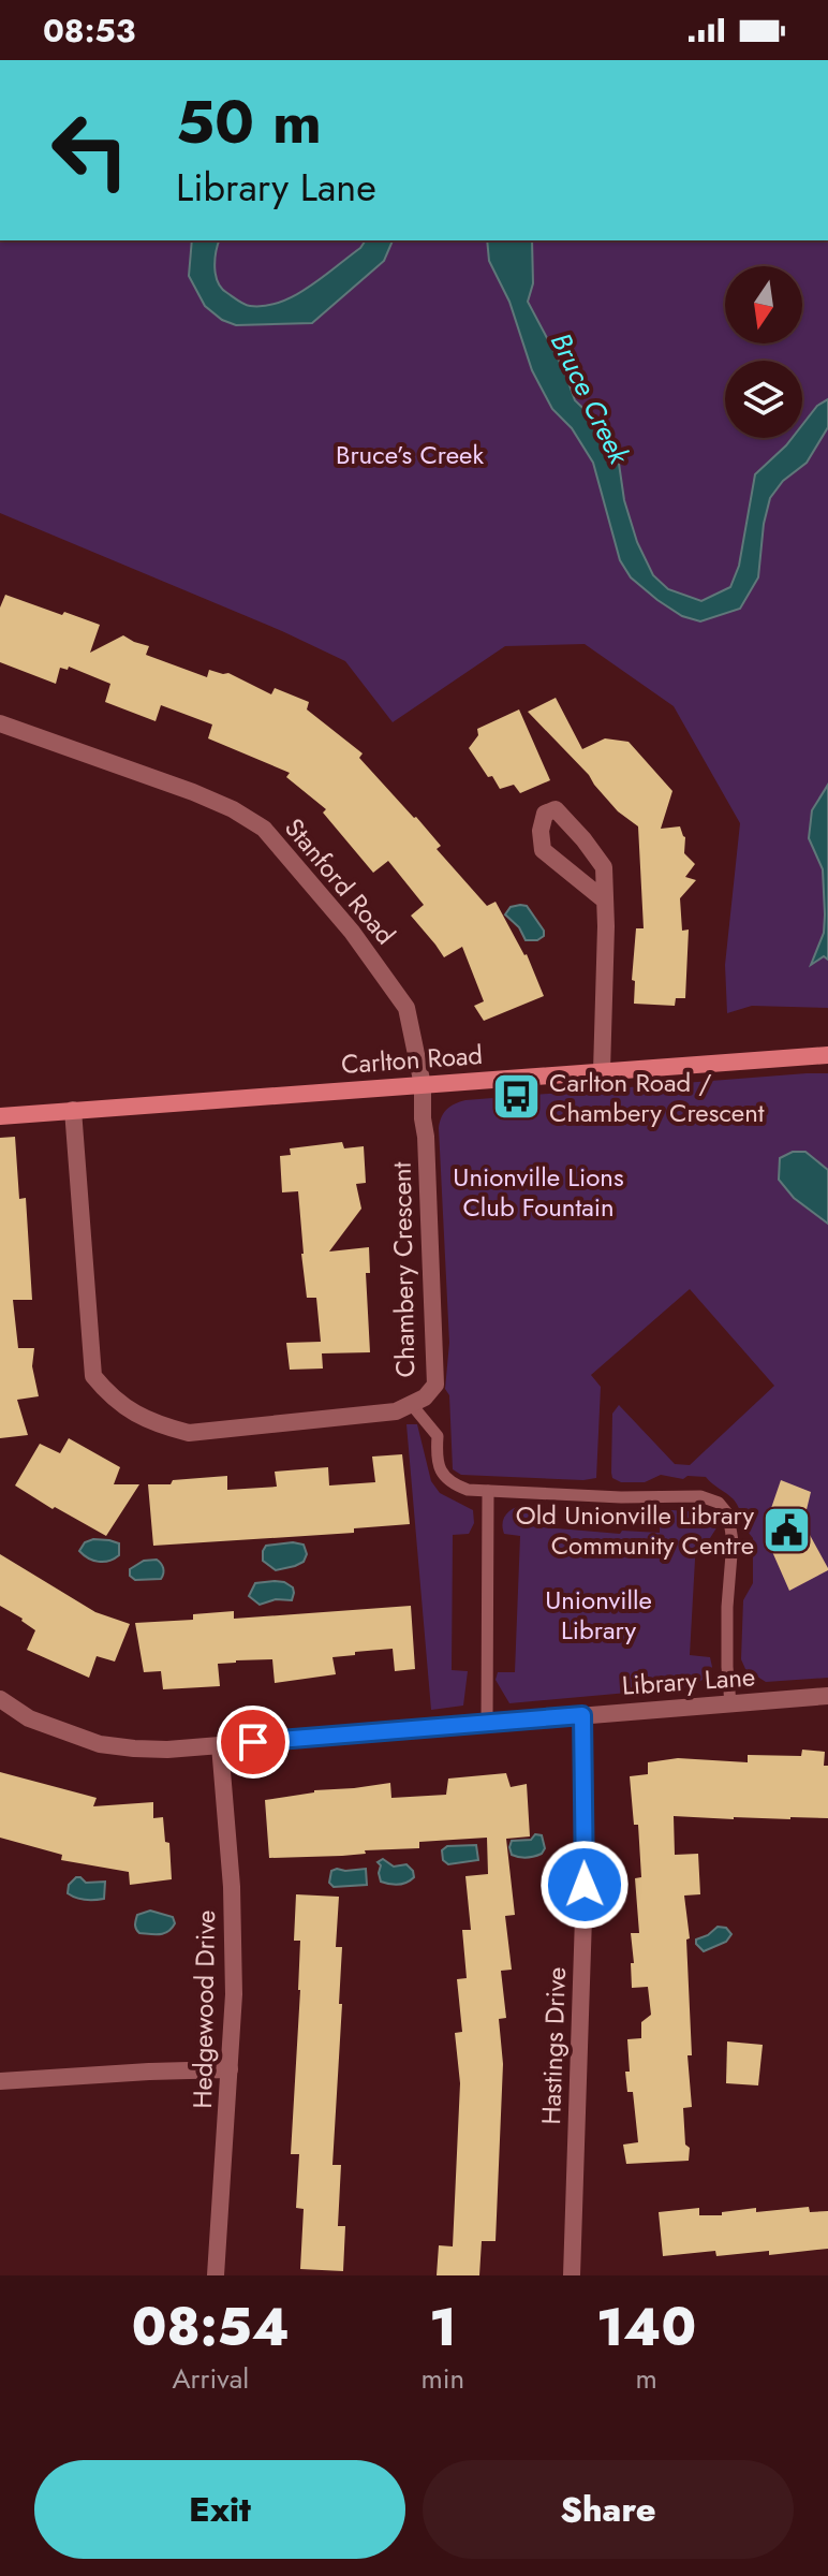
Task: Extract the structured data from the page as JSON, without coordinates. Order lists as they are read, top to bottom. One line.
{"streets":{"main road":["Carlton Road"],"street":["Stanford Road","Chambery Crescent","Library Lane","Hedgewood Drive","Hastings Drive"]},"crossings":[["Stanford Road","Carlton Road"],["Stanford Road","Chambery Crescent"],["Carlton Road","Chambery Crescent"],["Library Lane","Hedgewood Drive"],["Library Lane","Hastings Drive"]],"water":["Bruce Creek"],"parks":["Bruce’s Creek","Unionville Lions Club Fountain","Unionville Library"],"places":{"bus stop":["Carlton Road / Chambery Crescent"],"public building":["Old Unionville Library Community Centre"]},"north":"bottom","page":{"status":"08:53","turn":["50 m","Library Lane"],"eta":["08:54","Arrival","1","min","140","m"],"buttons":["Exit","Share"]}}
